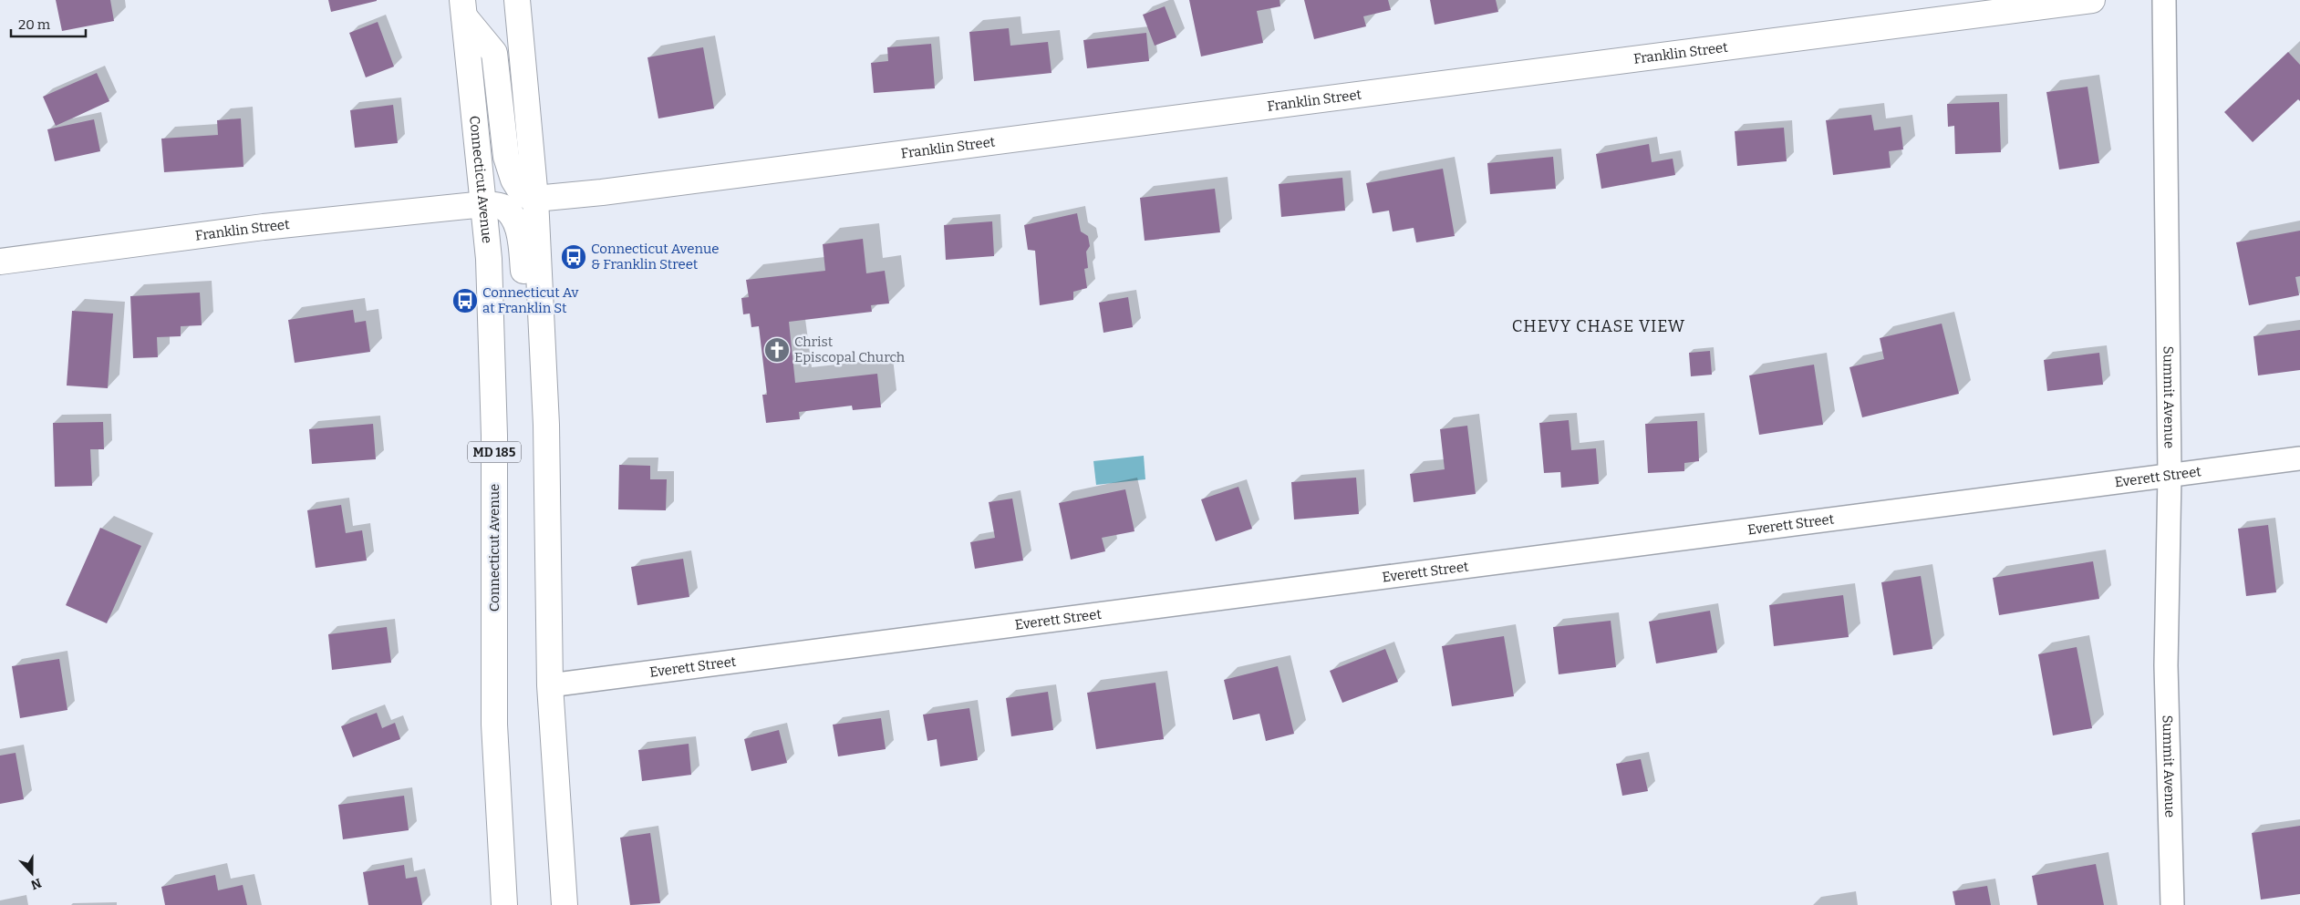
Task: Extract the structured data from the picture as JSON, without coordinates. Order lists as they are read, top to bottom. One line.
{"streets":{"main road":["Franklin Street","Connecticut Avenue","MD 185"],"street":["Summit Avenue","Everett Street"]},"crossings":[["Franklin Street","Connecticut Avenue"],["Summit Avenue","Everett Street"]],"districts":["CHEVY CHASE VIEW"],"places":{"bus stop":["Connecticut Avenue & Franklin Street","Connecticut Av at Franklin St"],"church":["Christ Episcopal Church"]},"scale_bar":"20 m","north":"bottom"}
